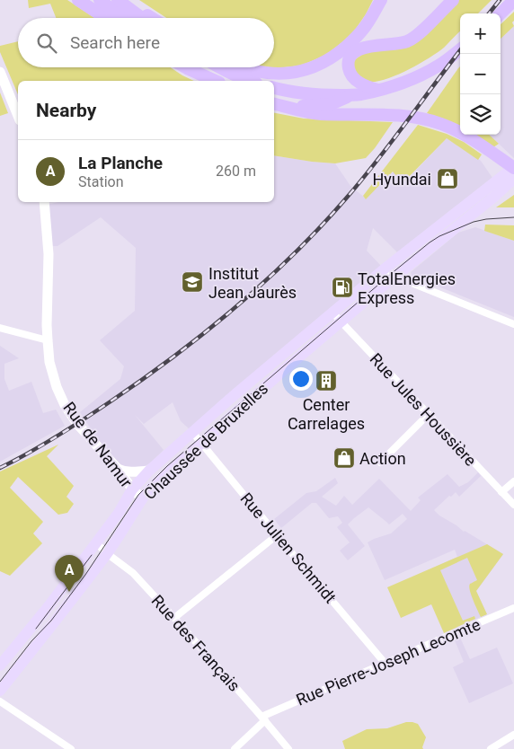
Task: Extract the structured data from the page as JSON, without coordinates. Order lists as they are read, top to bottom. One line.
{"streets":{"main road":["Chaussée de Bruxelles","Rue de Namur"],"street":["Rue Jules Houssière","Rue Julien Schmidt","Rue des Français","Rue Pierre-Joseph Lecomte"]},"crossings":[["Rue Jules Houssière","Chaussée de Bruxelles"],["Chaussée de Bruxelles","Rue de Namur"],["Chaussée de Bruxelles","Rue Julien Schmidt"],["Chaussée de Bruxelles","Rue des Français"],["Rue Julien Schmidt","Rue Pierre-Joseph Lecomte"],["Rue des Français","Rue Pierre-Joseph Lecomte"]],"places":{"shop":["Hyundai","Action"],"school or university":["Institut Jean Jaurès"],"fuel station":["TotalEnergies Express"],"building":["Center Carrelages"]},"page":{"map_buttons":["+","−"],"search":"Search here","heading":"Nearby","list":[{"mark":"A","name":"La Planche","note":"Station","value":"260 m"}],"pins":"A"}}
